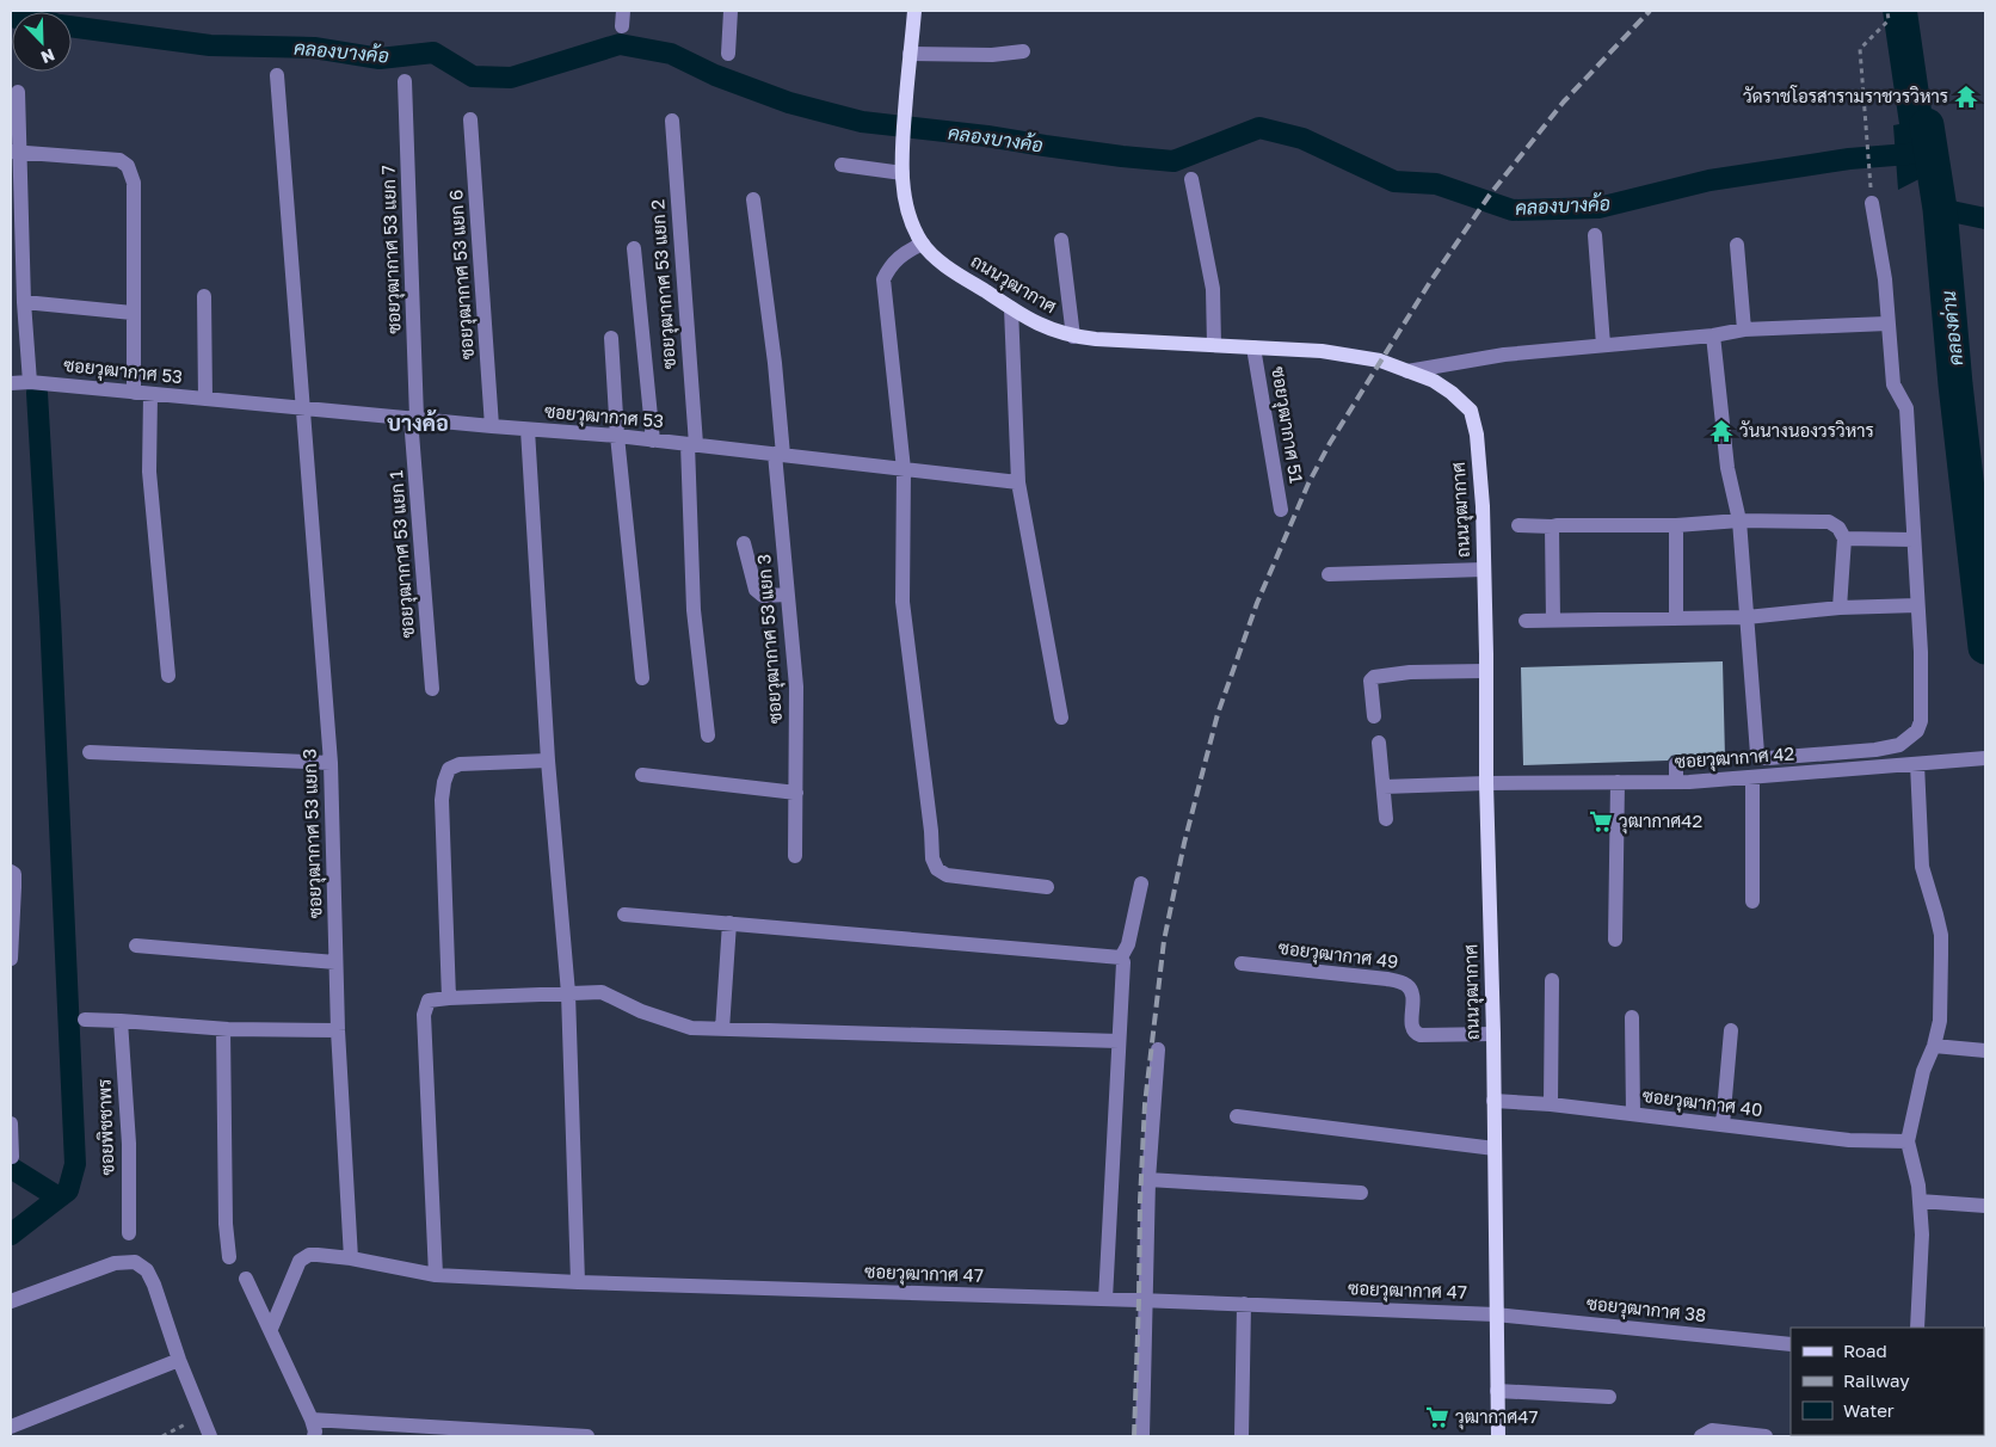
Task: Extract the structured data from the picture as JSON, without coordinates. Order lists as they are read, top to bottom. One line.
{"streets":{"main road":["ถนนวุฒากาศ"],"street":["ซอยวุฒากาศ 53 แยก 7","ซอยวุฒากาศ 53 แยก 6","ซอยวุฒากาศ 53 แยก 2","ซอยวุฒากาศ 53","ซอยวุฒากาศ 51","ซอยวุฒากาศ 53 แยก 1","ซอยวุฒากาศ 53 แยก 3","ซอยวุฒากาศ 42","ซอยวุฒากาศ 49","ซอยวุฒากาศ 40","ซอยพิชชาพร","ซอยวุฒากาศ 47","ซอยวุฒากาศ 38"]},"crossings":[["ซอยวุฒากาศ 53 แยก 7","ซอยวุฒากาศ 53"],["ซอยวุฒากาศ 53 แยก 7","ซอยวุฒากาศ 53 แยก 1"],["ซอยวุฒากาศ 53 แยก 6","ซอยวุฒากาศ 53"],["ซอยวุฒากาศ 53 แยก 2","ซอยวุฒากาศ 53"],["ถนนวุฒากาศ","ซอยวุฒากาศ 51"],["ถนนวุฒากาศ","ซอยวุฒากาศ 42"],["ถนนวุฒากาศ","ซอยวุฒากาศ 49"],["ถนนวุฒากาศ","ซอยวุฒากาศ 40"],["ถนนวุฒากาศ","ซอยวุฒากาศ 47"],["ถนนวุฒากาศ","ซอยวุฒากาศ 38"],["ซอยวุฒากาศ 53","ซอยวุฒากาศ 53 แยก 1"],["ซอยวุฒากาศ 53","ซอยวุฒากาศ 53 แยก 3"],["ซอยวุฒากาศ 53 แยก 3","ซอยวุฒากาศ 47"],["ซอยวุฒากาศ 47","ซอยวุฒากาศ 38"]],"districts":["บางค้อ"],"water":["คลองบางค้อ","คลองด่าน"],"places":{"temple":["วัดราชโอรสารามราชวรวิหาร","วันนางนองวรวิหาร"],"supermarket":["วุฒากาศ42","วุฒากาศ47"]},"legend":["Road","Railway","Water"],"north":"bottom right"}
